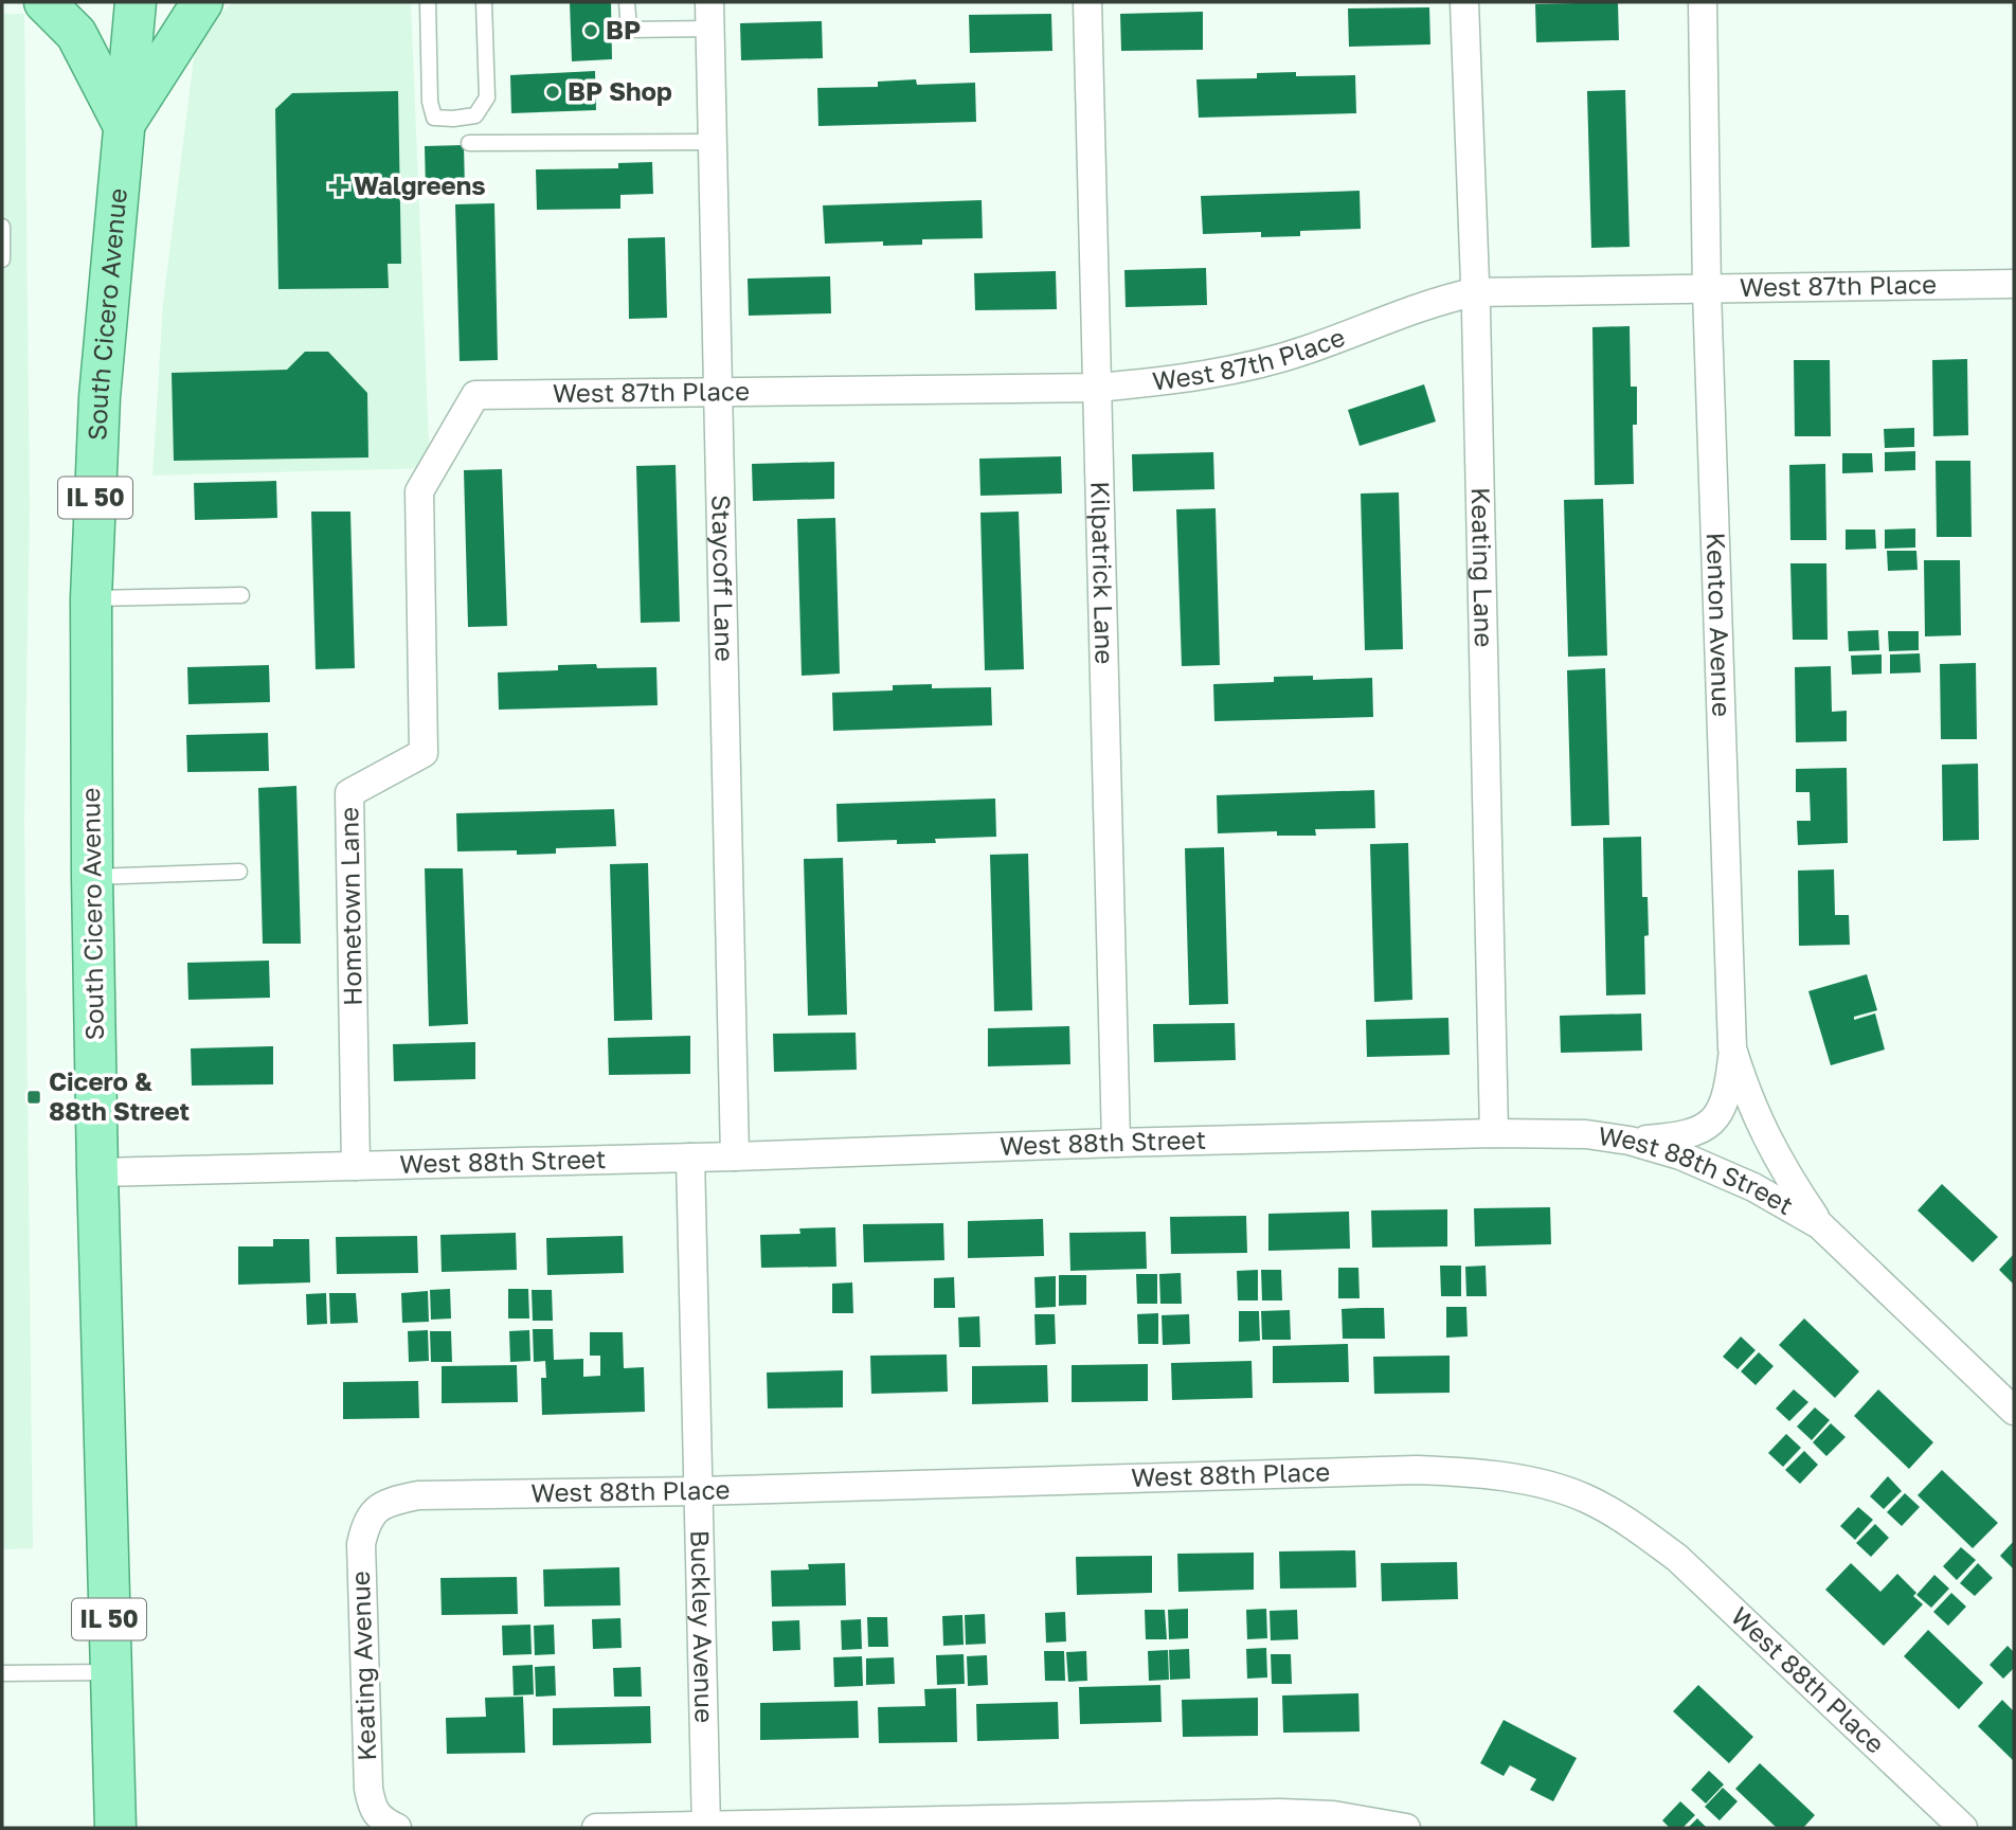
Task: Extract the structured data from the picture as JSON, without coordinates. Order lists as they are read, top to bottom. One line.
{"streets":{"main road":["South Cicero Avenue","IL 50"],"street":["West 87th Place","Keating Lane","Kilpatrick Lane","Staycoff Lane","Kenton Avenue","Hometown Lane","West 88th Street","West 88th Place","Buckley Avenue","Keating Avenue"]},"crossings":[["West 87th Place","Keating Lane"],["West 87th Place","Kilpatrick Lane"],["West 87th Place","Staycoff Lane"],["West 87th Place","Kenton Avenue"],["West 87th Place","Hometown Lane"],["South Cicero Avenue","West 88th Street"],["Keating Lane","West 88th Street"],["Kilpatrick Lane","West 88th Street"],["Staycoff Lane","West 88th Street"],["Kenton Avenue","West 88th Street"],["Hometown Lane","West 88th Street"],["West 88th Street","Buckley Avenue"],["West 88th Place","Buckley Avenue"],["West 88th Place","Keating Avenue"]],"places":{"other":["BP","BP Shop"],"health":["Walgreens"],"transit":["Cicero & 88th Street"]}}
